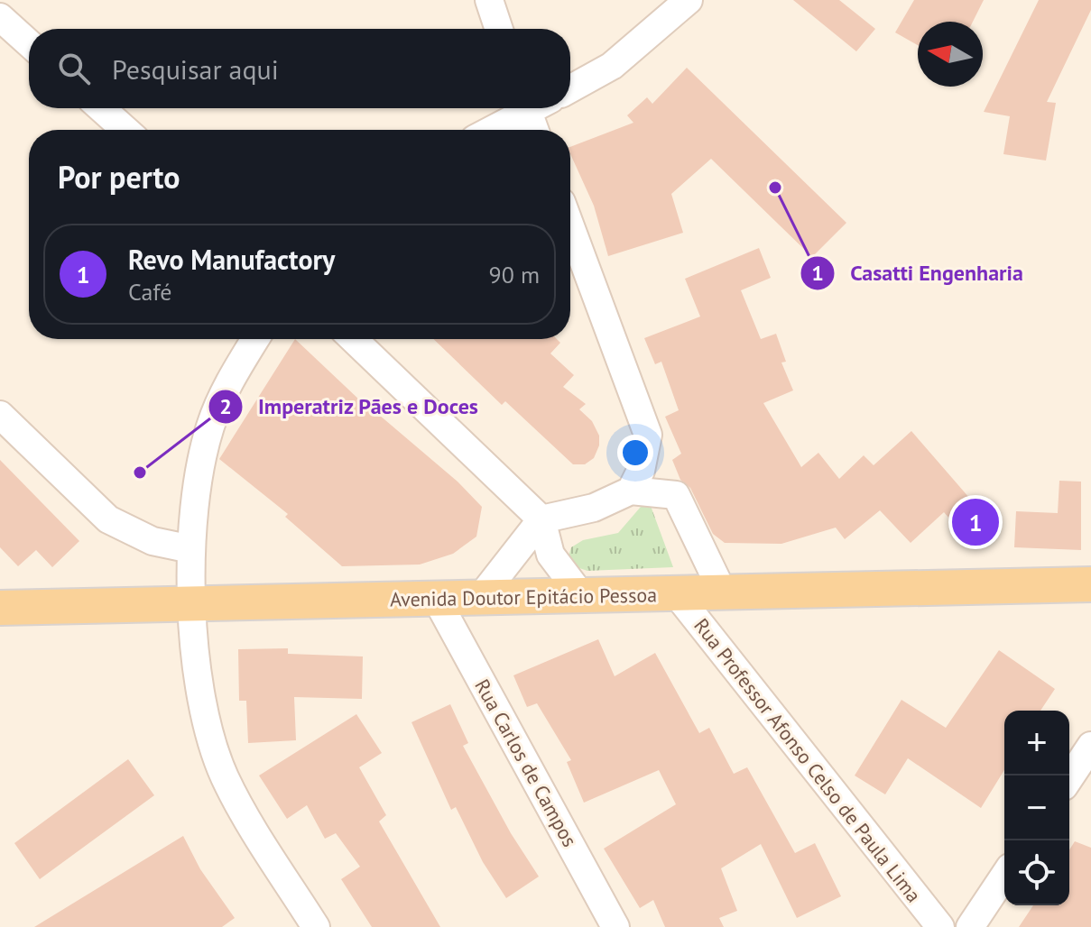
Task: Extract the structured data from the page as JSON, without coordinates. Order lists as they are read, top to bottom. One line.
{"streets":{"main road":["Avenida Doutor Epitácio Pessoa"],"street":["Rua Professor Afonso Celso de Paula Lima","Rua Carlos de Campos"]},"crossings":[["Avenida Doutor Epitácio Pessoa","Rua Professor Afonso Celso de Paula Lima"],["Avenida Doutor Epitácio Pessoa","Rua Carlos de Campos"]],"places":["Casatti Engenharia","Imperatriz Pães e Doces"],"north":"left","page":{"search":"Pesquisar aqui","heading":"Por perto","list":[{"mark":"1","name":"Revo Manufactory","note":"Café","value":"90 m"}],"pins":"1","map_buttons":["+","−"]}}
